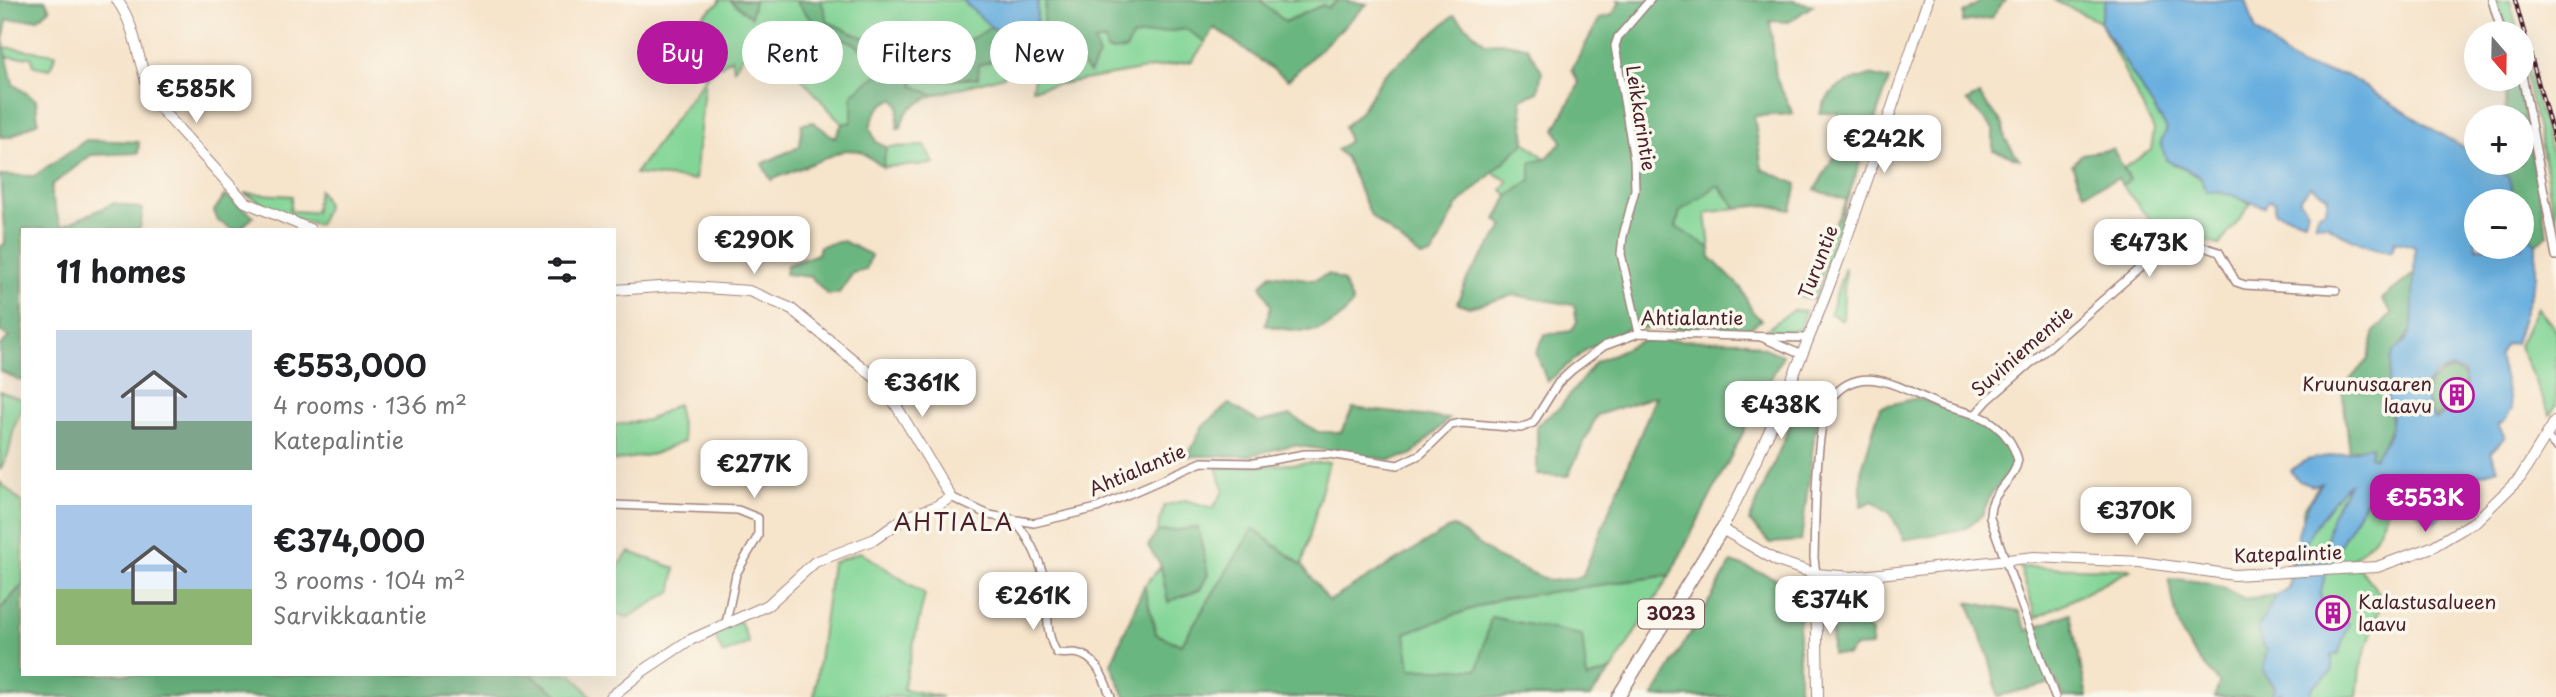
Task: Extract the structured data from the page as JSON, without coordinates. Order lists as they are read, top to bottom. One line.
{"streets":{"highway":["3023"],"street":["Leikkarintie","Turuntie","Ahtialantie","Suviniementie","Katepalintie"]},"crossings":[["Leikkarintie","Ahtialantie"],["Turuntie","Ahtialantie"],["Turuntie","Katepalintie"],["Turuntie","3023"],["Katepalintie","3023"]],"districts":["AHTIALA"],"places":{"building":["Kruunusaaren laavu","Kalastusalueen laavu"]},"north":"bottom","page":{"map_buttons":["+","−"],"chip":["Buy","Rent","Filters","New"],"price":["€585K","€242K","€290K","€473K","€361K","€438K","€277K","€553K","€370K","€261K","€374K"],"heading":"11 homes","list":[{"name":"€553,000","note":"4 rooms · 136 m² · Katepalintie"},{"name":"€374,000","note":"3 rooms · 104 m² · Sarvikkaantie"}]}}
